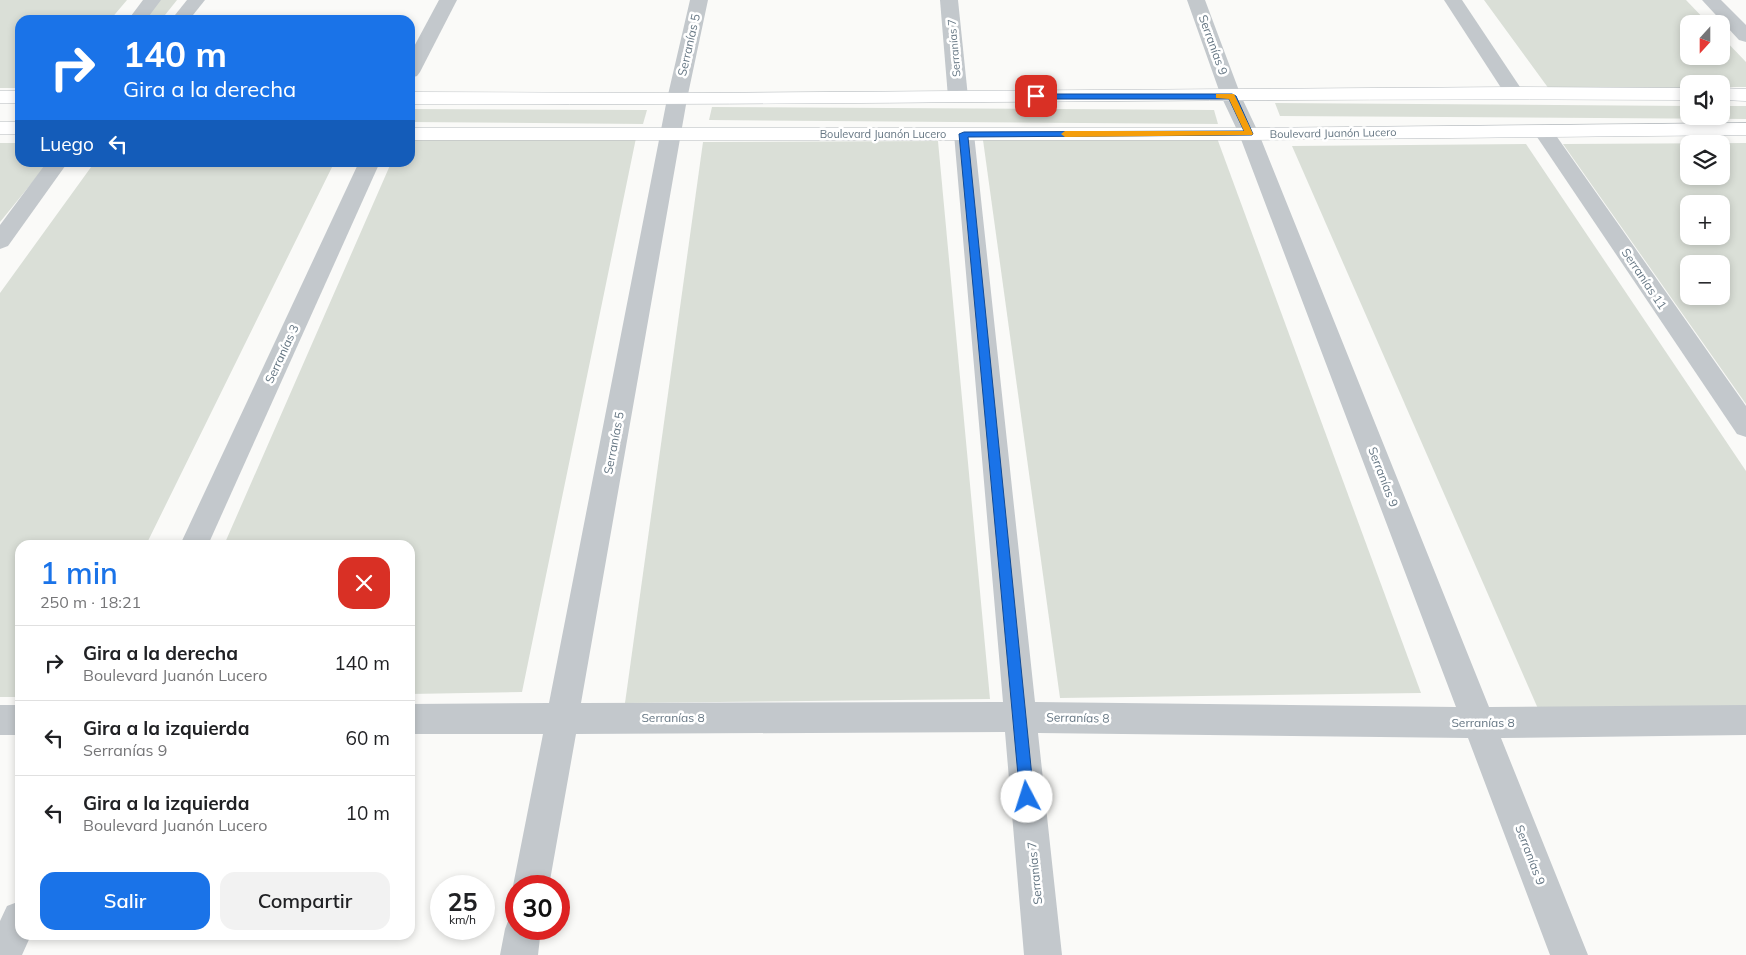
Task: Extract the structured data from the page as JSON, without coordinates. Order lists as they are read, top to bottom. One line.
{"streets":{"main road":["Boulevard Juanón Lucero"],"street":["Serranías 5","Serranías 9","Serranías 7","Serranías 11","Serranías 3","Serranías 8"]},"crossings":[["Serranías 5","Boulevard Juanón Lucero"],["Serranías 5","Serranías 8"],["Serranías 9","Boulevard Juanón Lucero"],["Serranías 9","Serranías 8"],["Serranías 7","Boulevard Juanón Lucero"],["Serranías 7","Serranías 8"],["Boulevard Juanón Lucero","Serranías 11"]],"north":"bottom","page":{"map_buttons":["+","−"],"turn":["140 m","Gira a la derecha"],"then":"Luego","heading":["1 min","250 m · 18:21"],"list":[{"name":"Gira a la derecha","note":"Boulevard Juanón Lucero","value":"140 m"},{"name":"Gira a la izquierda","note":"Serranías 9","value":"60 m"},{"name":"Gira a la izquierda","note":"Boulevard Juanón Lucero","value":"10 m"}],"buttons":["Salir","Compartir"],"speed":"25 km/h","limit":"30"}}
